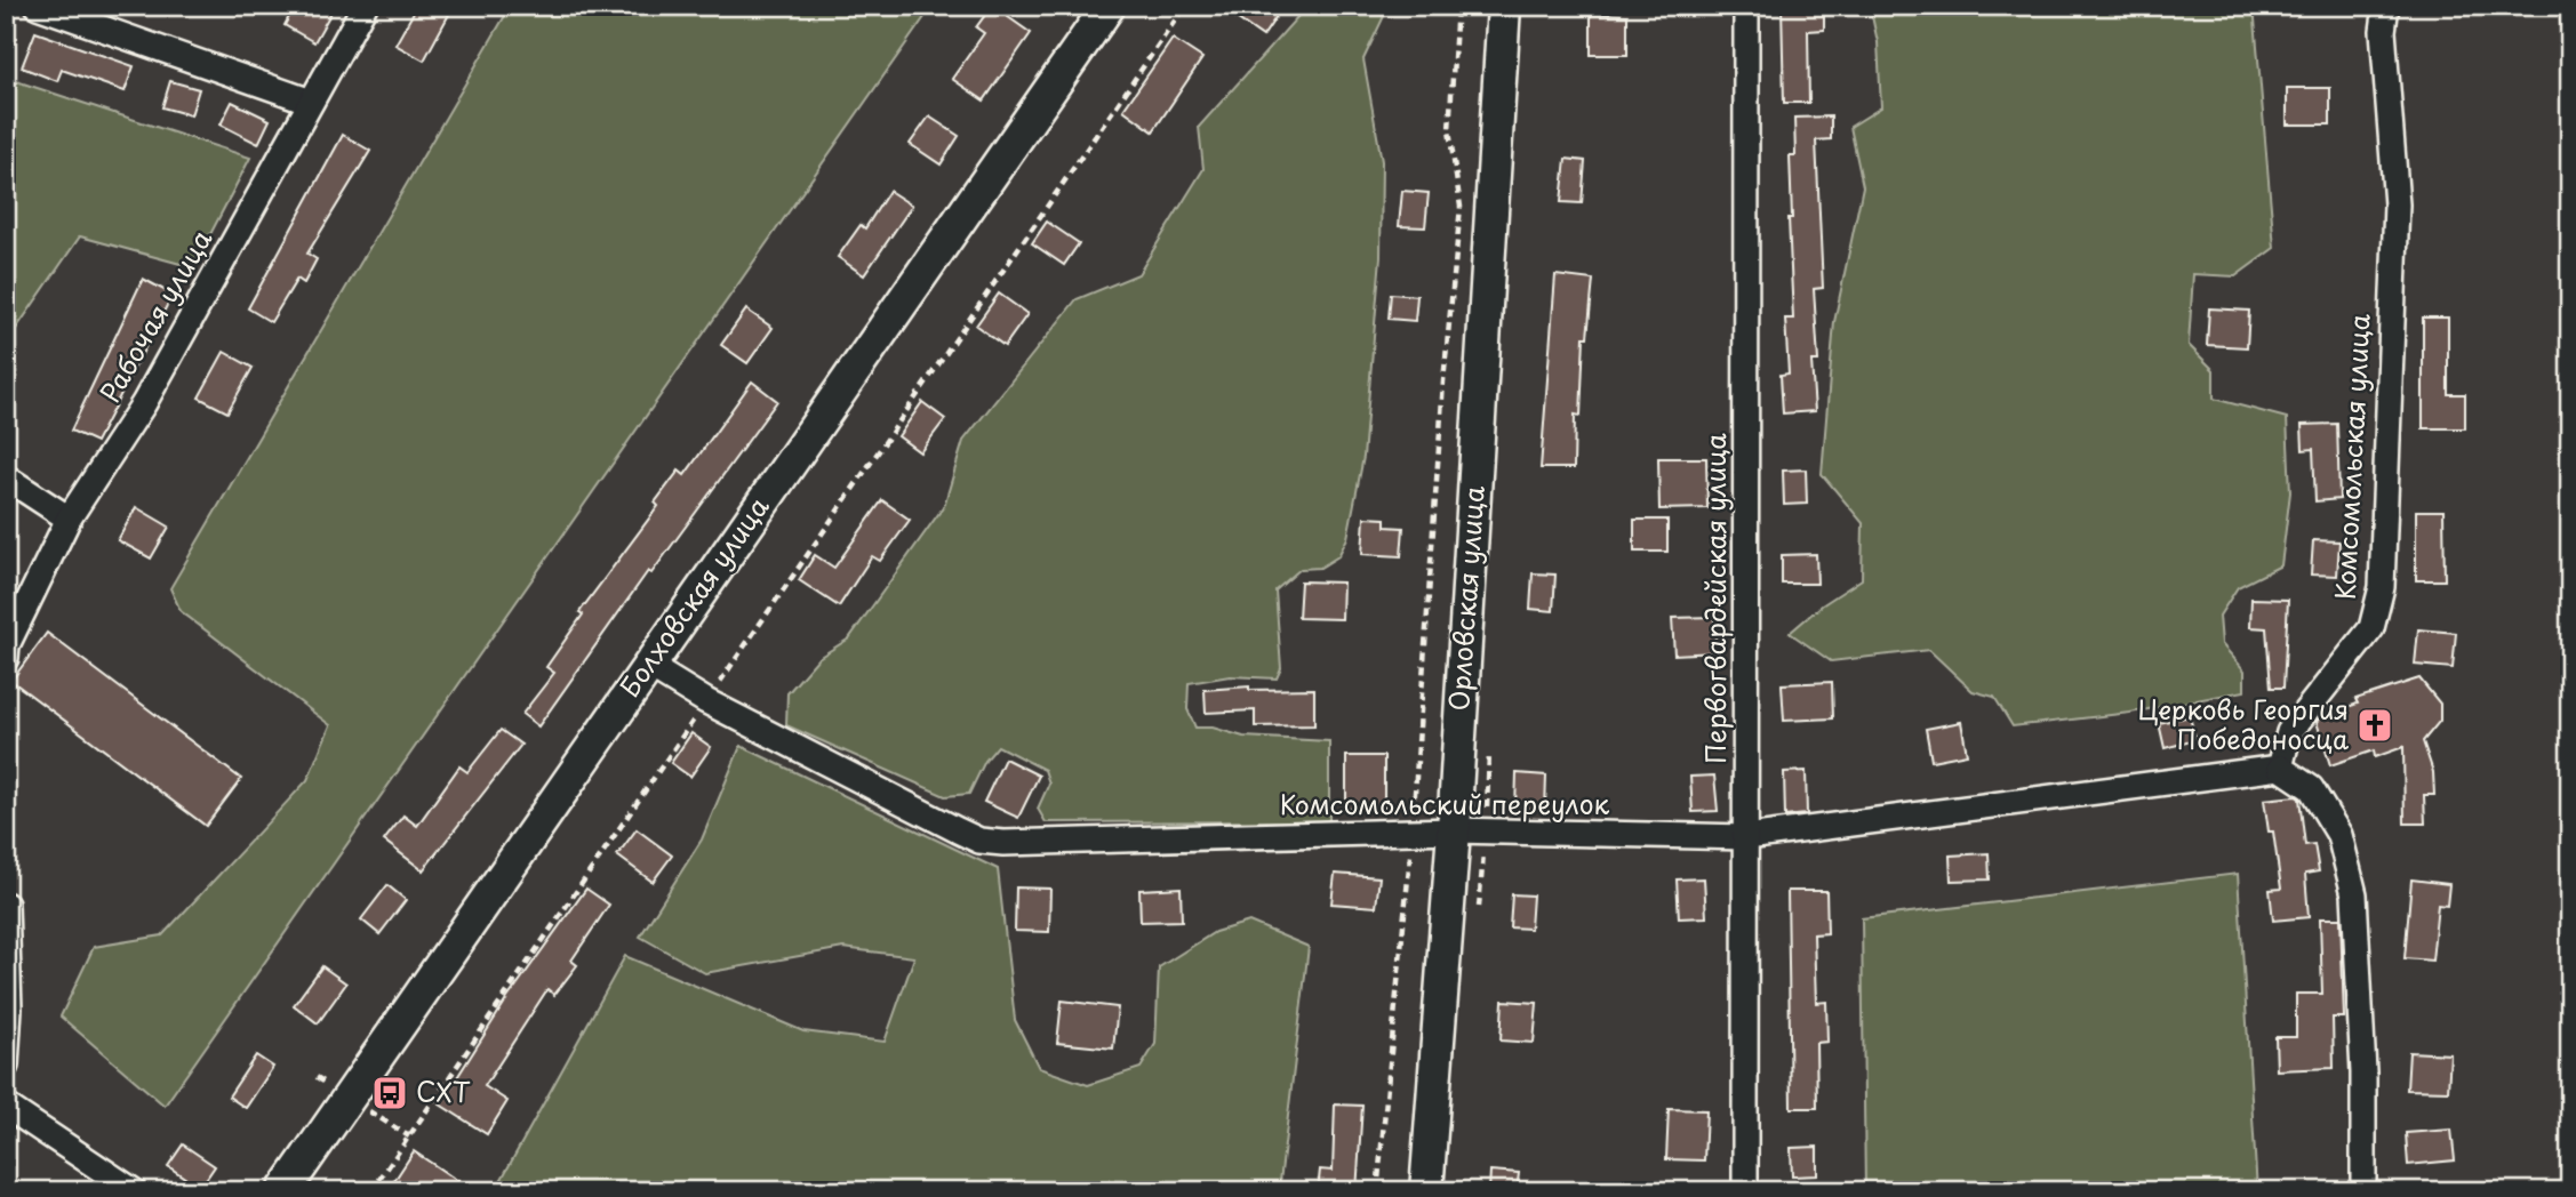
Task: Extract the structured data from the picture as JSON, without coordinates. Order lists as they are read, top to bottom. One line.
{"streets":{"main road":["Болховская улица","Орловская улица"],"street":["Рабочая улица","Комсомольская улица","Первогвардейская улица","Комсомольский переулок"]},"crossings":[["Комсомольская улица","Комсомольский переулок"],["Болховская улица","Комсомольский переулок"],["Орловская улица","Комсомольский переулок"],["Первогвардейская улица","Комсомольский переулок"]],"places":{"church":["Церковь Георгия Победоносца"],"bus stop":["СХТ"]}}
